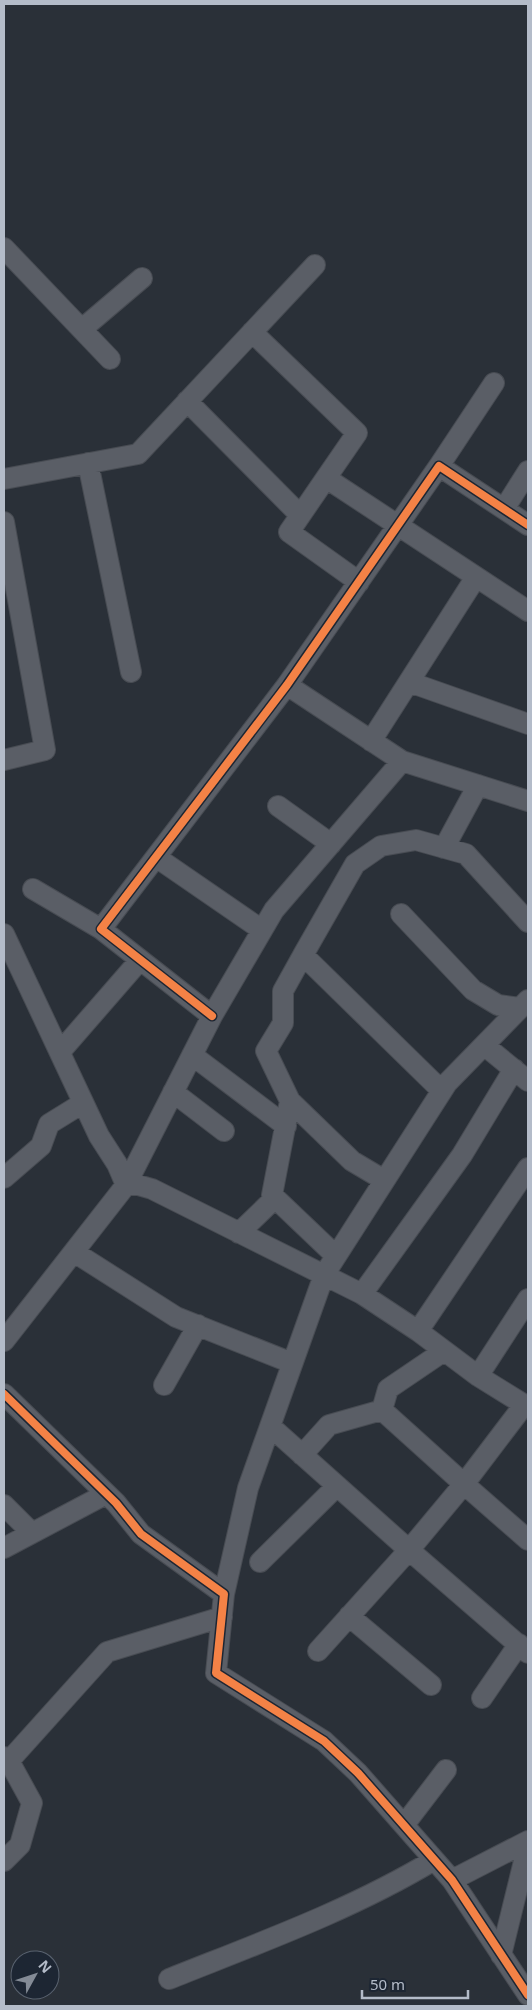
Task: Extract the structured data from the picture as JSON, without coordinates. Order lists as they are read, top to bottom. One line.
{"scale_bar":"50 m","north":"top right"}
